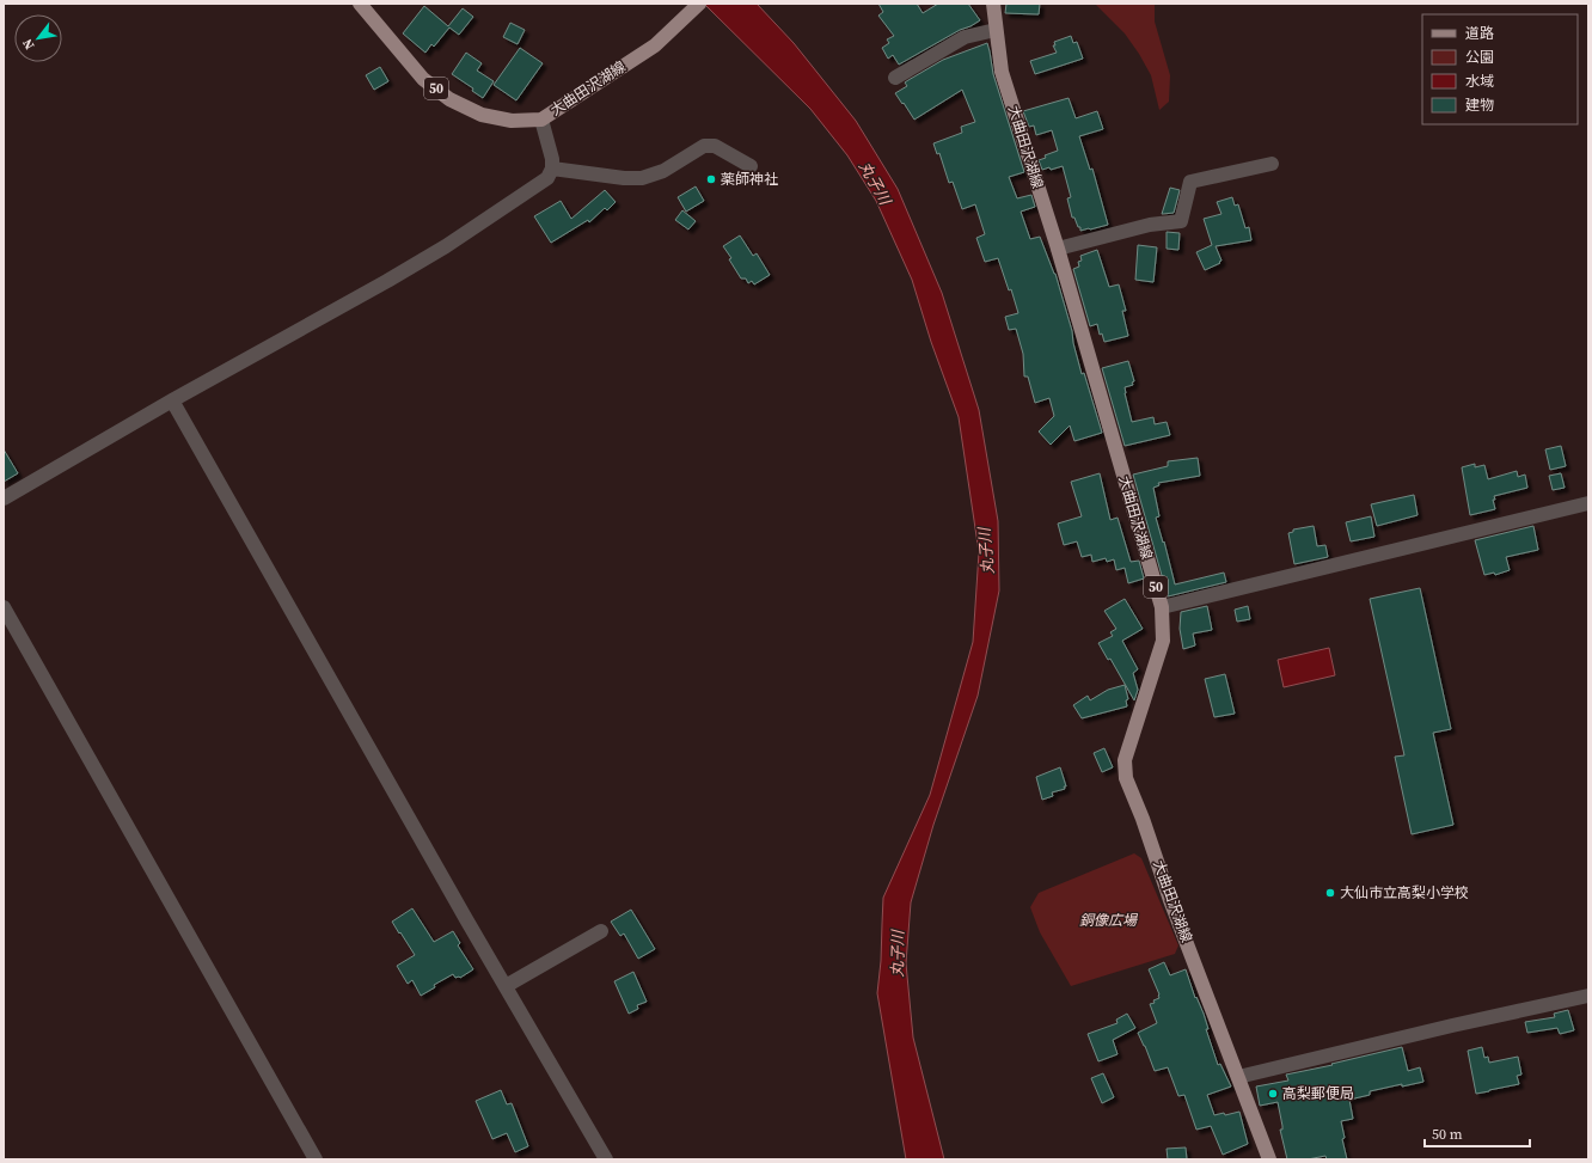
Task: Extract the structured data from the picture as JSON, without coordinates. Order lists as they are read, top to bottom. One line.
{"streets":{"main road":["50","大曲田沢湖線"]},"water":["丸子川"],"parks":["銅像広場"],"places":["薬師神社","大仙市立高梨小学校","高梨郵便局"],"legend":["道路","公園","水域","建物"],"scale_bar":"50 m","north":"bottom left"}
